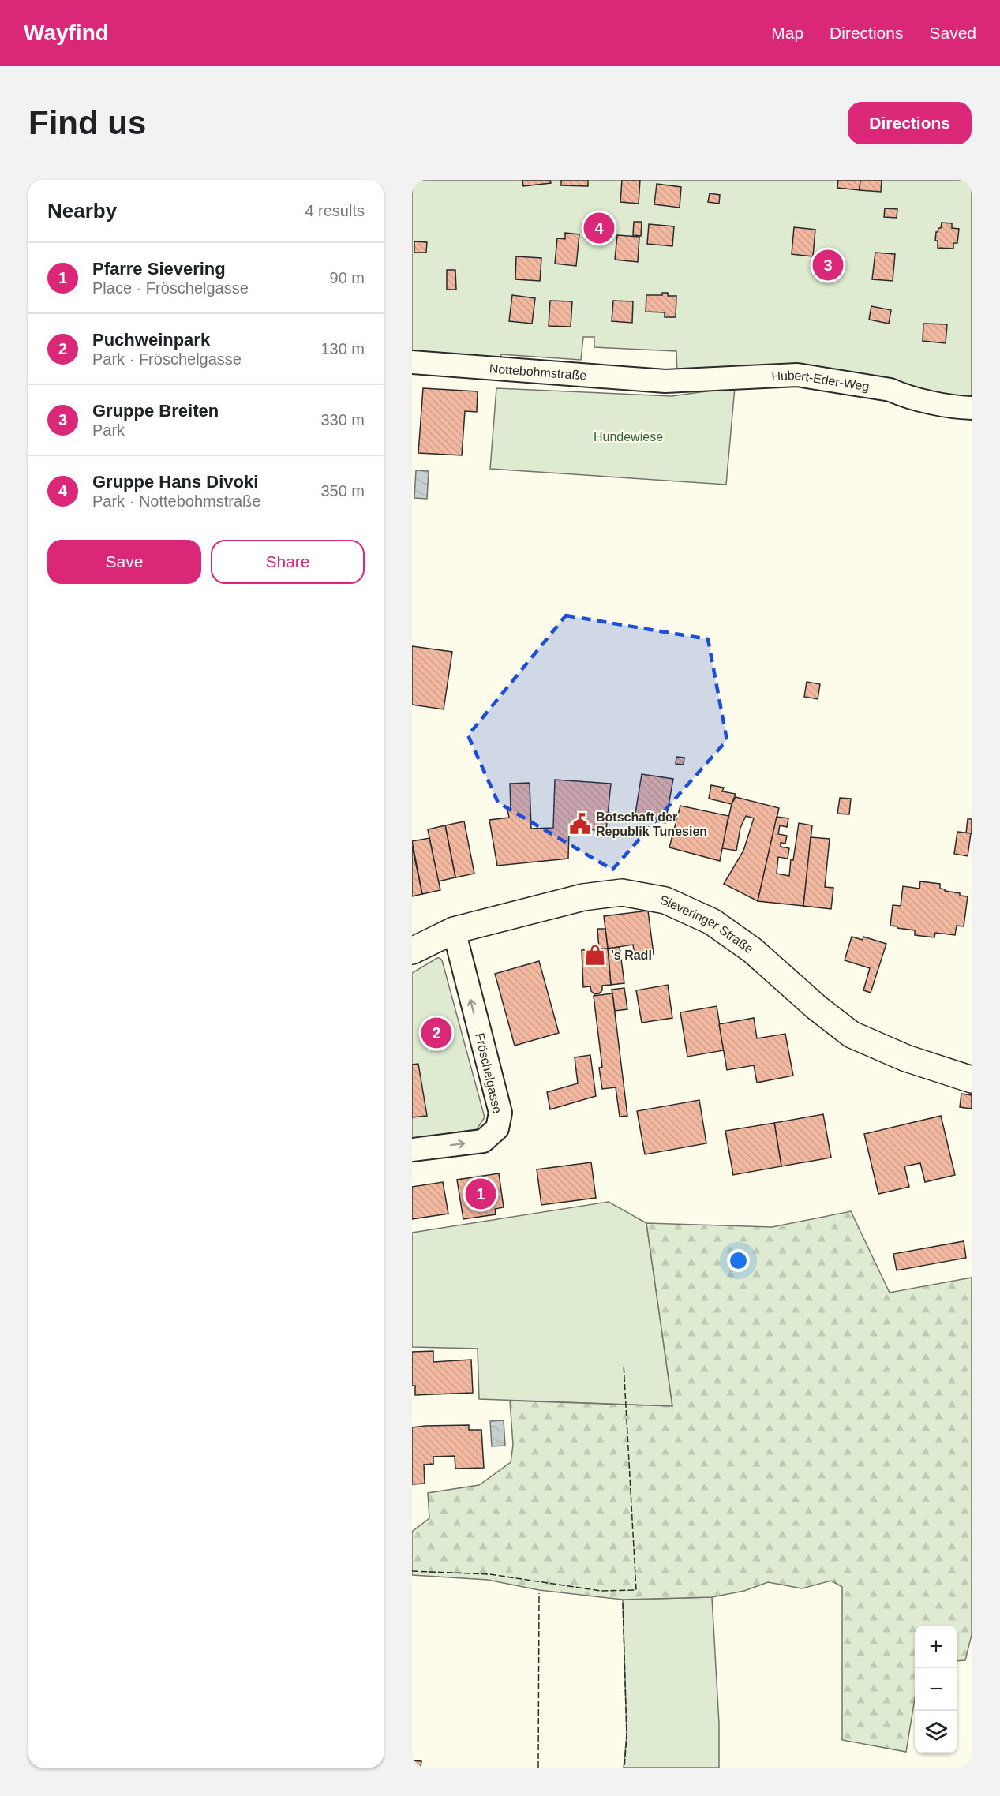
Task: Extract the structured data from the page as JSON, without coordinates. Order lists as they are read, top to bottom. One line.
{"streets":{"main road":["Sieveringer Straße"],"street":["Nottebohmstraße","Hubert-Eder-Weg","Fröschelgasse"]},"crossings":[["Nottebohmstraße","Hubert-Eder-Weg"],["Sieveringer Straße","Fröschelgasse"]],"parks":["Hundewiese"],"places":{"public building":["Botschaft der Republik Tunesien"],"shop":["'s Radl"]},"page":{"header":"Wayfind","nav":["Map","Directions","Saved"],"buttons":["Directions",["Save","Share"]],"title":"Find us","heading":["Nearby","4 results"],"pins":["4","3","2","1"],"list":[{"mark":"1","name":"Pfarre Sievering","note":"Place · Fröschelgasse","value":"90 m"},{"mark":"2","name":"Puchweinpark","note":"Park · Fröschelgasse","value":"130 m"},{"mark":"3","name":"Gruppe Breiten","note":"Park","value":"330 m"},{"mark":"4","name":"Gruppe Hans Divoki","note":"Park · Nottebohmstraße","value":"350 m"}],"map_buttons":["+","−"]}}
